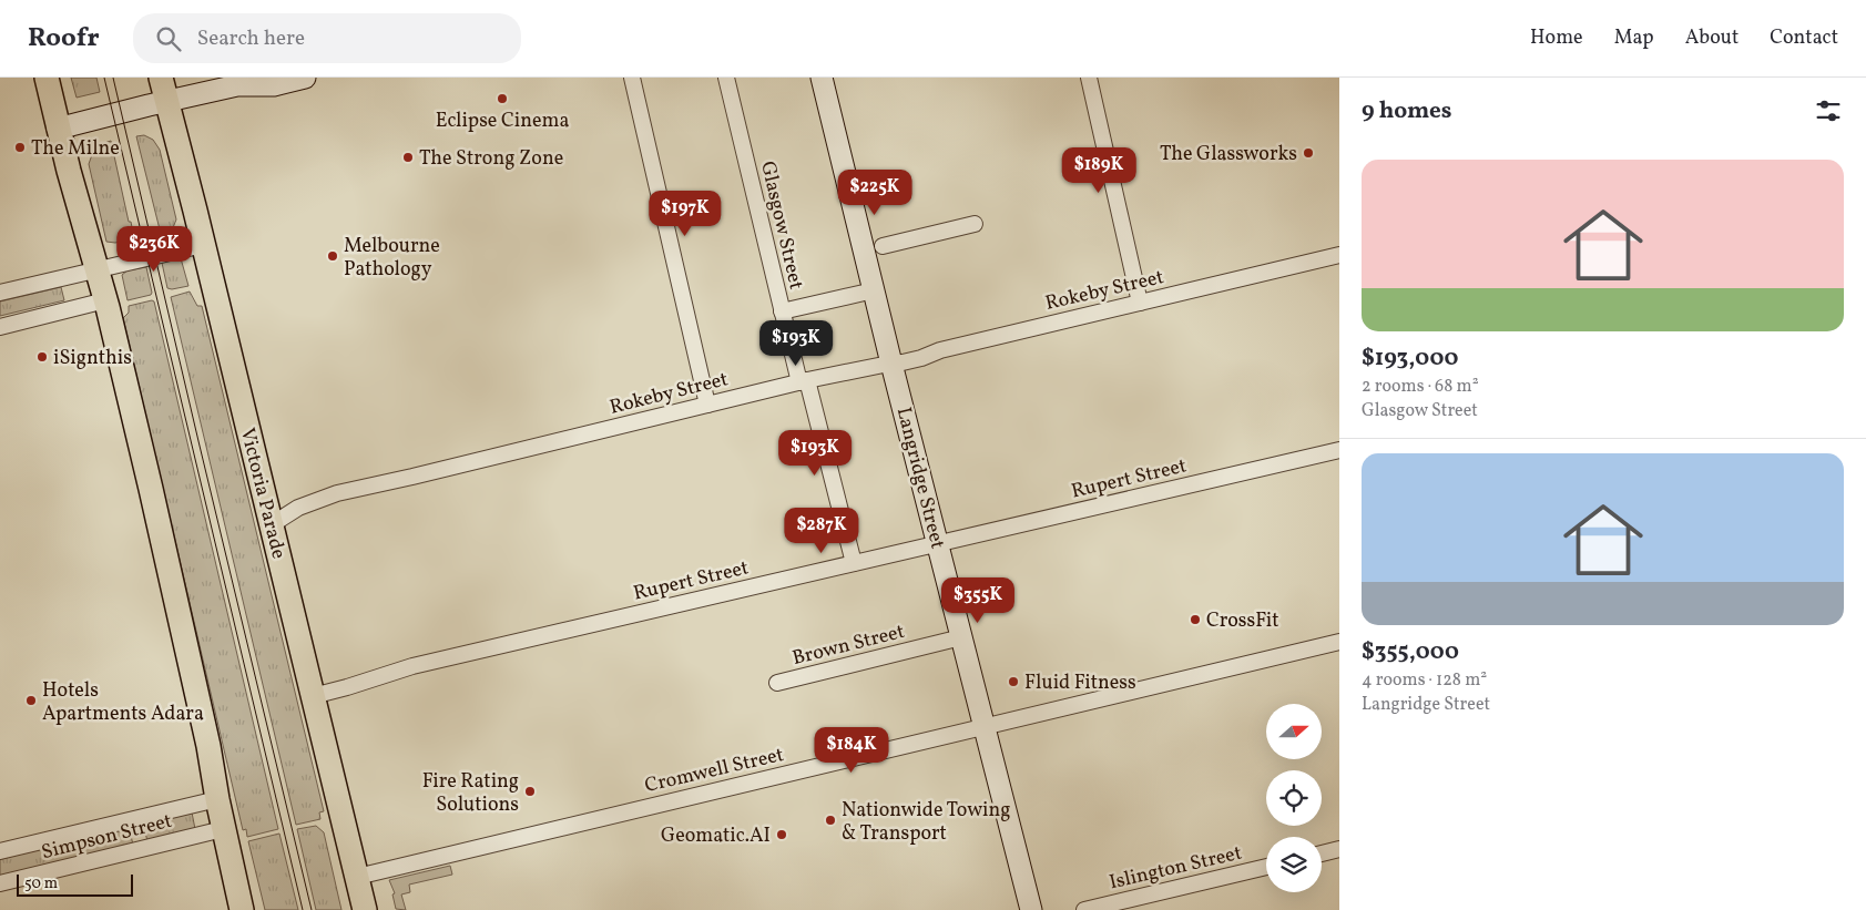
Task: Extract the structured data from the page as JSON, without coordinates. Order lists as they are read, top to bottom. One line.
{"streets":{"main road":["Victoria Parade"],"street":["Glasgow Street","Rokeby Street","Langridge Street","Rupert Street","Brown Street","Cromwell Street","Simpson Street","Islington Street"]},"crossings":[["Glasgow Street","Rokeby Street"],["Glasgow Street","Rupert Street"],["Rokeby Street","Langridge Street"],["Rokeby Street","Victoria Parade"],["Langridge Street","Rupert Street"],["Langridge Street","Brown Street"],["Langridge Street","Cromwell Street"],["Rupert Street","Victoria Parade"],["Victoria Parade","Cromwell Street"]],"places":["Eclipse Cinema","The Milne","The Glassworks","The Strong Zone","Melbourne Pathology","iSignthis","CrossFit","Fluid Fitness","Hotels Apartments Adara","Fire Rating Solutions","Nationwide Towing & Transport","Geomatic.AI"],"scale_bar":"50 m","north":"right","page":{"header":"Roofr","search":"Search here","nav":["Home","Map","About","Contact"],"heading":"9 homes","list":[{"name":"$193,000","note":"2 rooms · 68 m² · Glasgow Street"},{"name":"$355,000","note":"4 rooms · 128 m² · Langridge Street"}],"price":["$189K","$225K","$197K","$236K","$193K","$193K","$287K","$355K","$184K"],"scale":"50 m"}}
